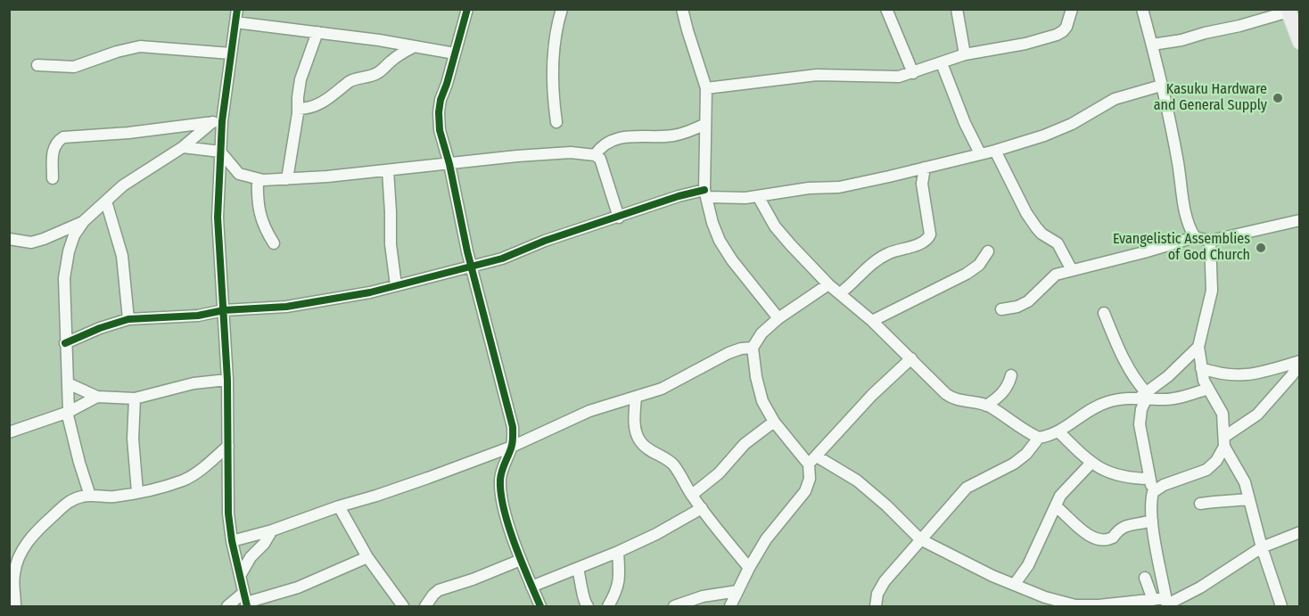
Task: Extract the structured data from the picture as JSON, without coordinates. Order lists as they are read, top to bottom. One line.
{"places":["Kasuku Hardware and General Supply","Evangelistic Assemblies of God Church"]}
